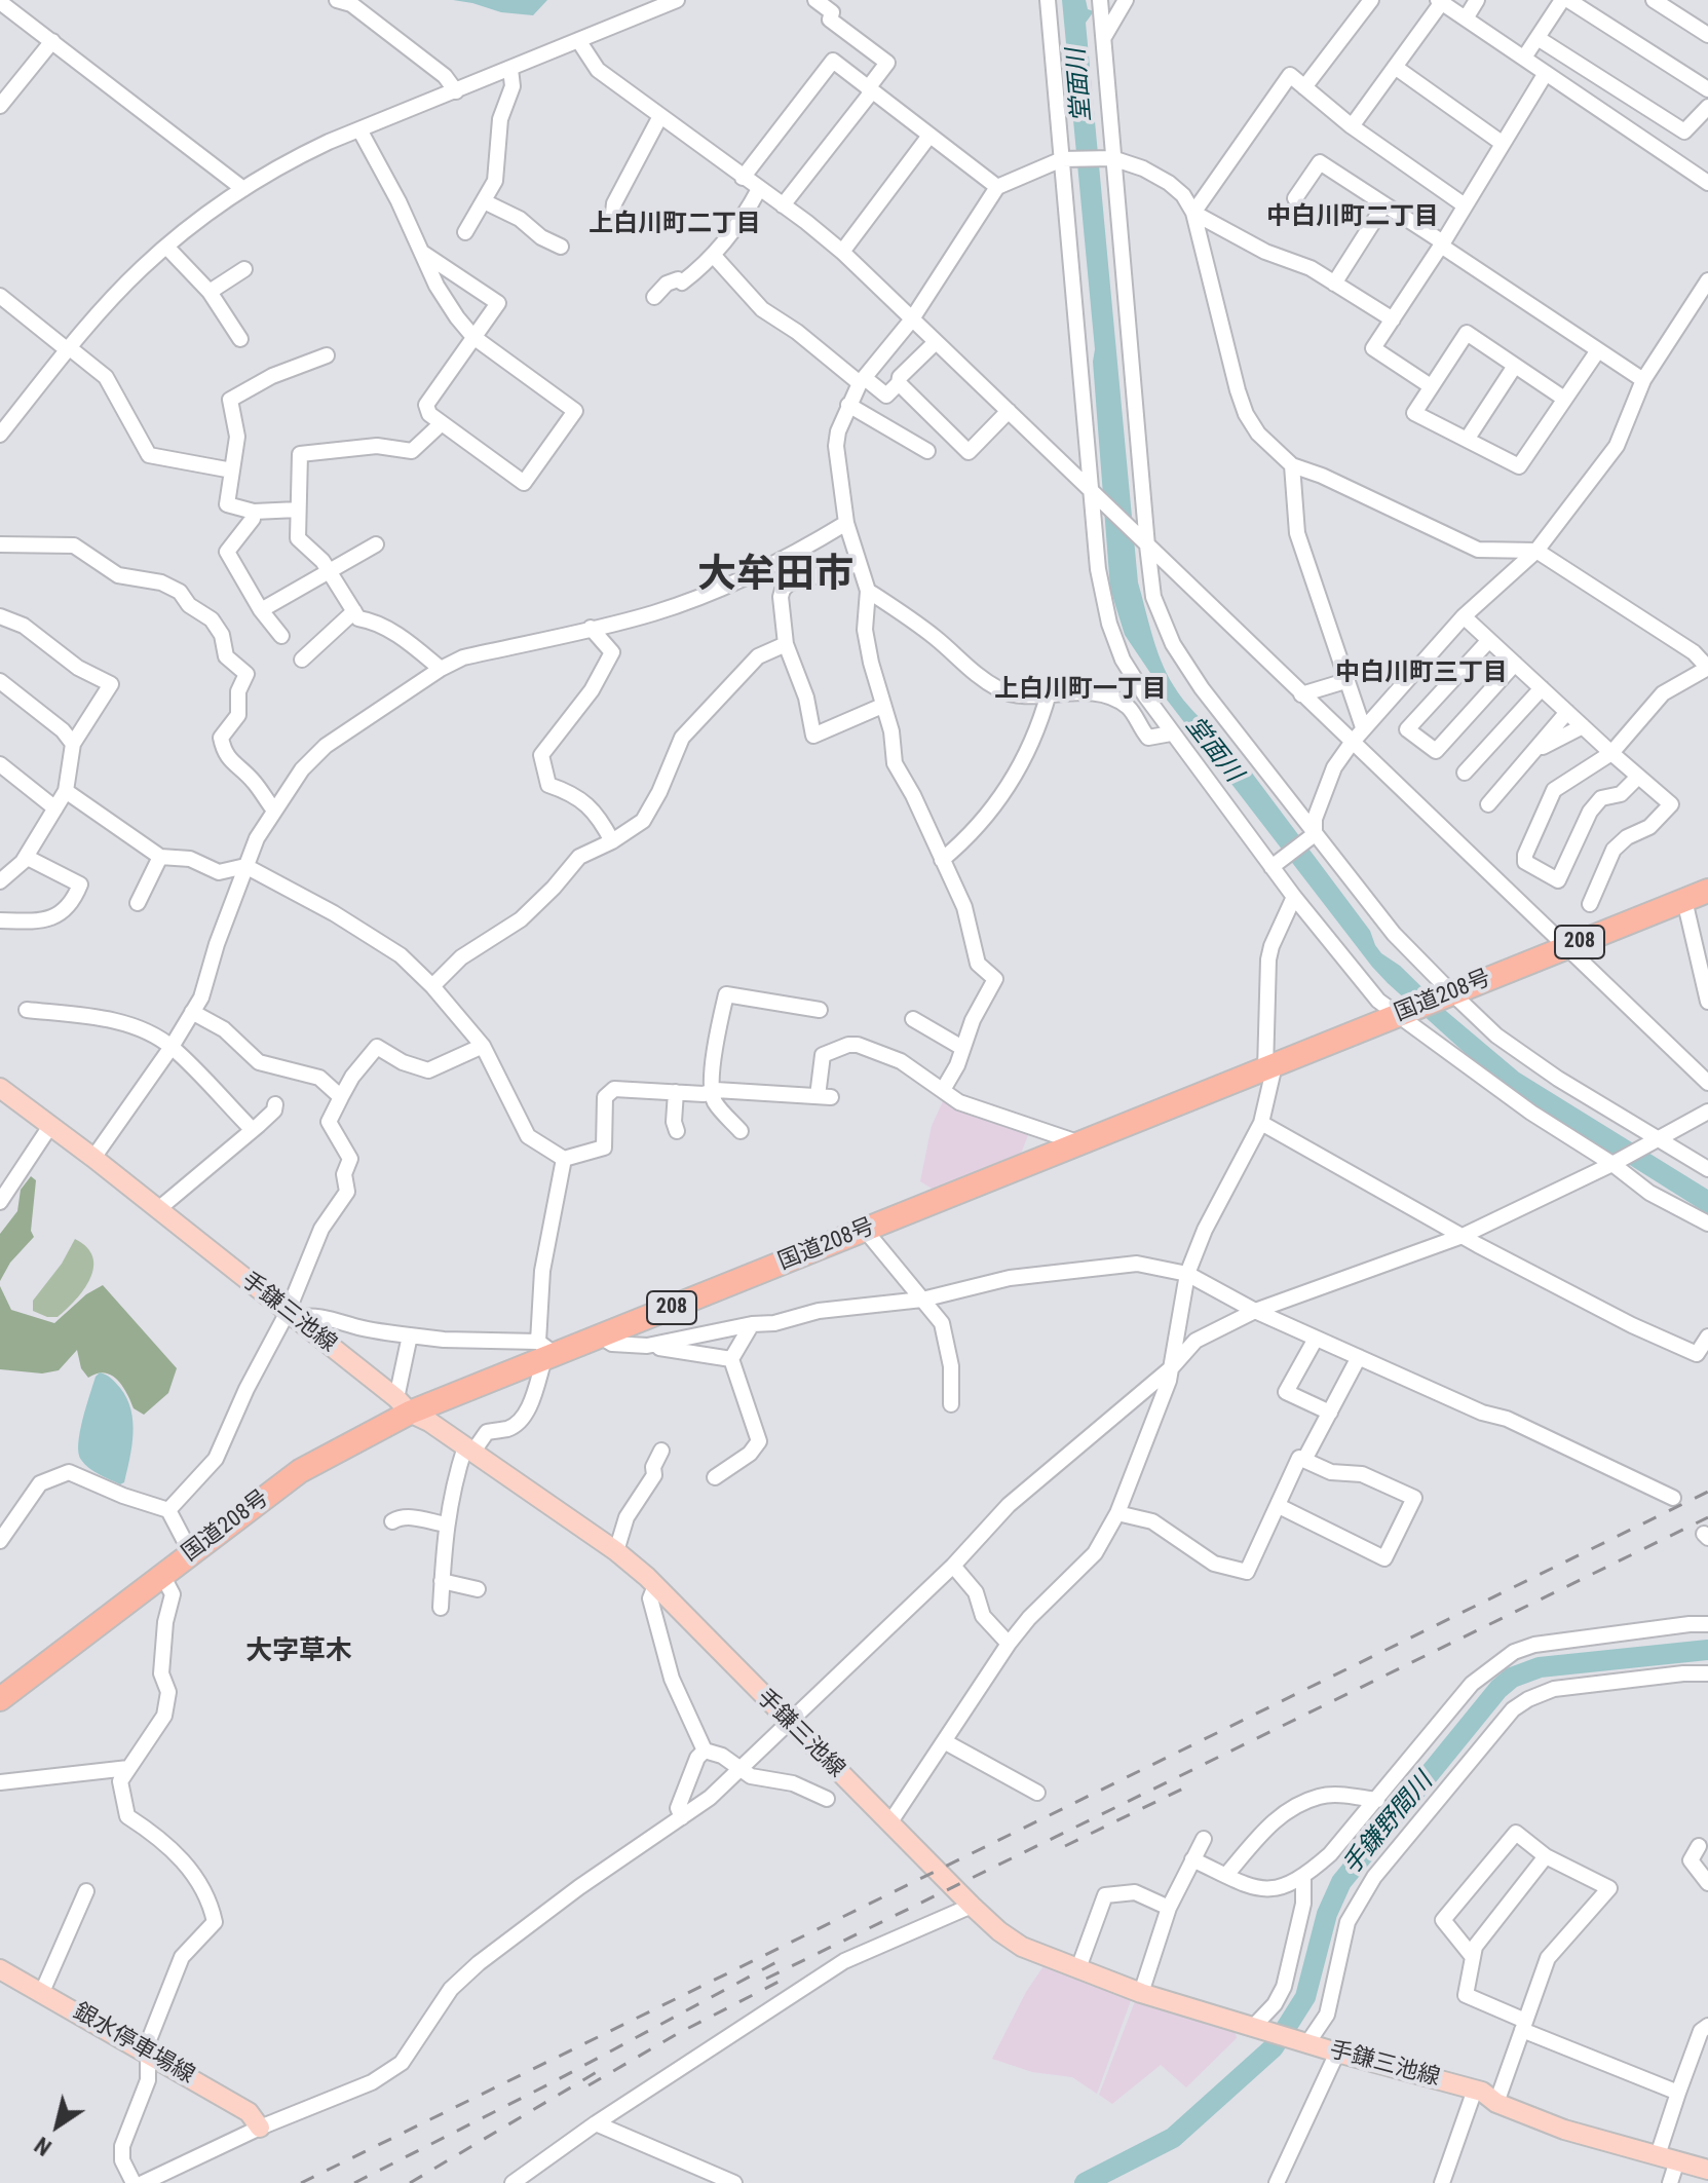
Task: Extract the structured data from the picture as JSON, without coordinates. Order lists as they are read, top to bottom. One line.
{"streets":{"highway":["208","国道208号"],"main road":["手鎌三池線","銀水停車場線"]},"crossings":[["国道208号","手鎌三池線"]],"districts":["中白川町二丁目","上白川町二丁目","大牟田市","中白川町三丁目","上白川町一丁目","大字草木"],"water":["堂面川","手鎌野間川"],"north":"bottom left"}
